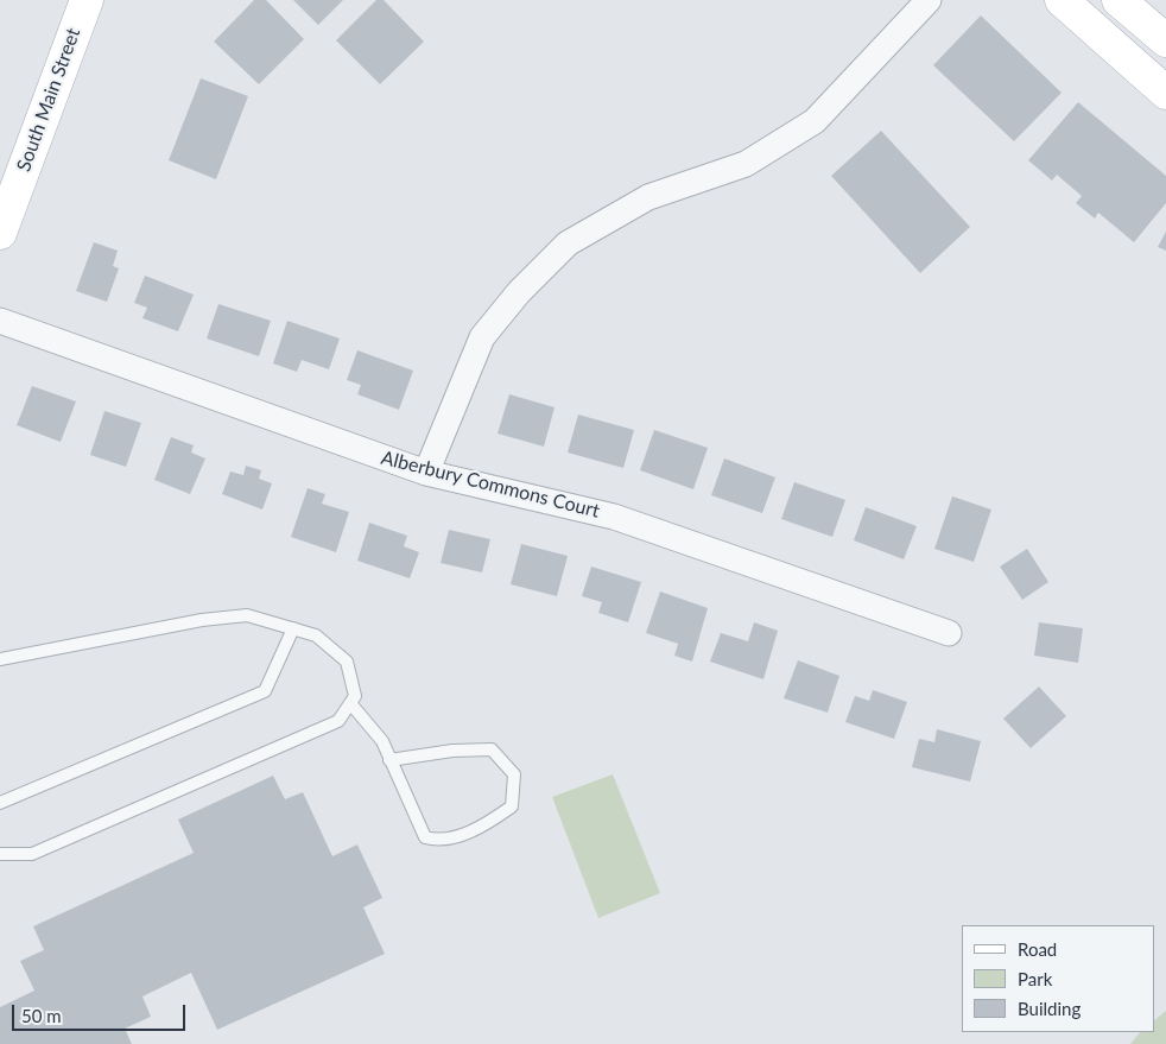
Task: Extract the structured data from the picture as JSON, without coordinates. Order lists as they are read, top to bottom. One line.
{"streets":{"main road":["South Main Street"],"street":["Alberbury Commons Court"]},"legend":["Road","Park","Building"],"scale_bar":"50 m"}
